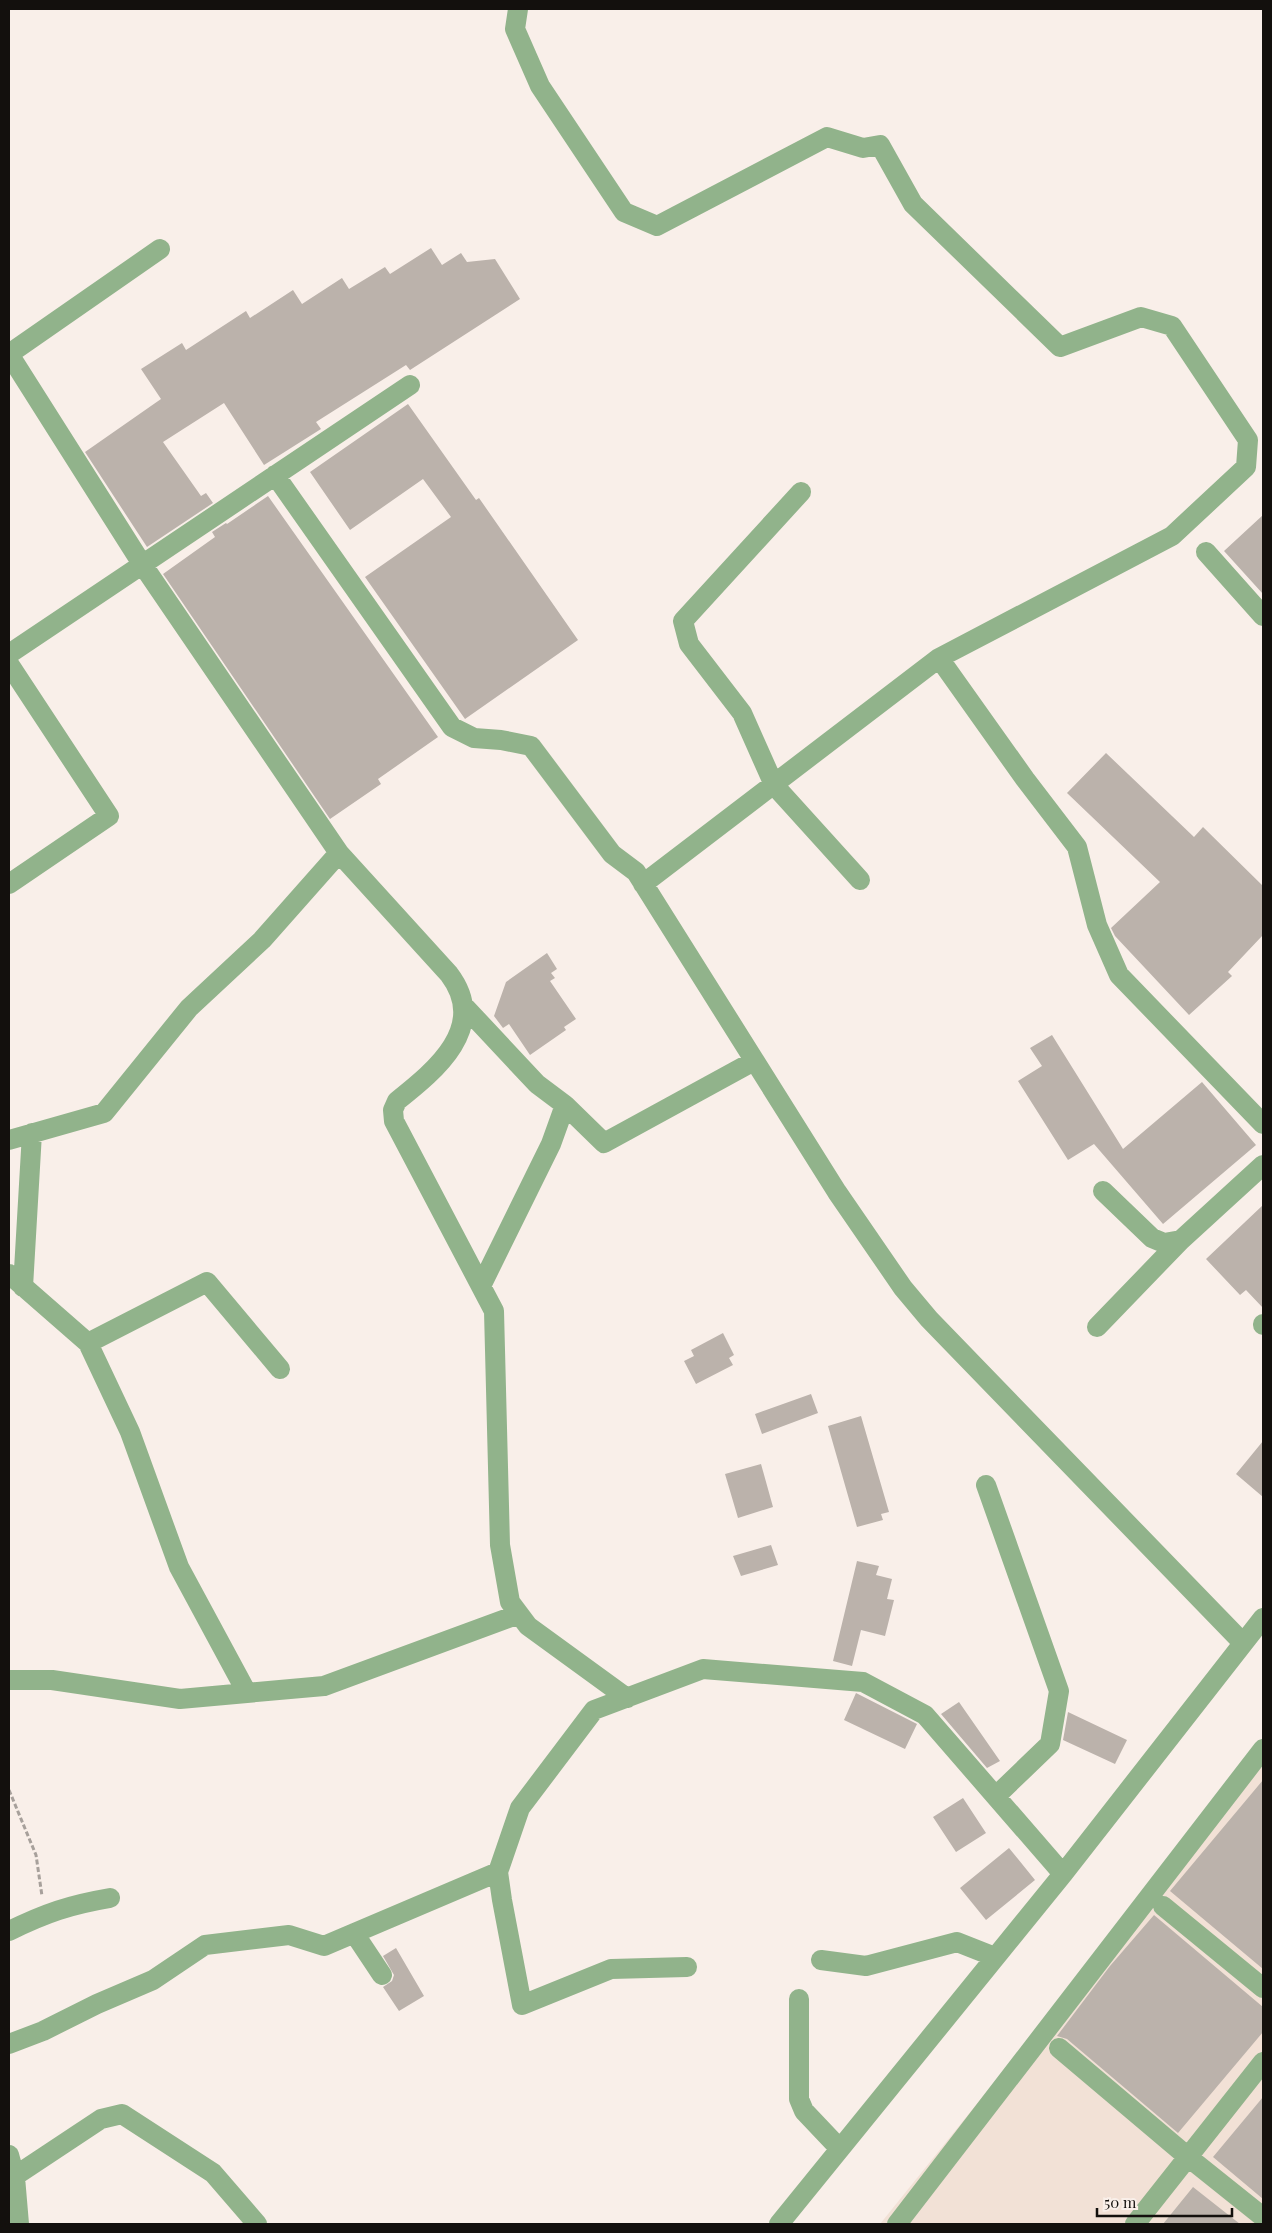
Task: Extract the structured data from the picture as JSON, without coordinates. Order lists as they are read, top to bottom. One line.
{"scale_bar":"50 m"}
